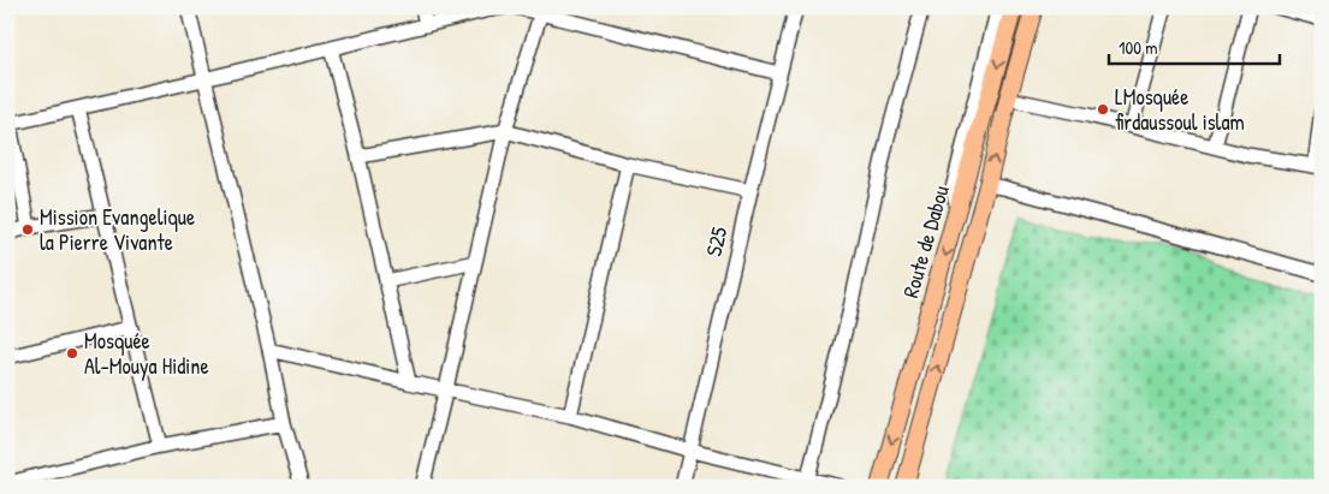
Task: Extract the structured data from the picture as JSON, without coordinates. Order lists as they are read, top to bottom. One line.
{"streets":{"main road":["Route de Dabou"],"street":["S25"]},"places":["LMosquée firdaussoul islam","Mission Evangelique la Pierre Vivante","Mosquée Al-Mouya Hidine"],"scale_bar":"100 m"}
